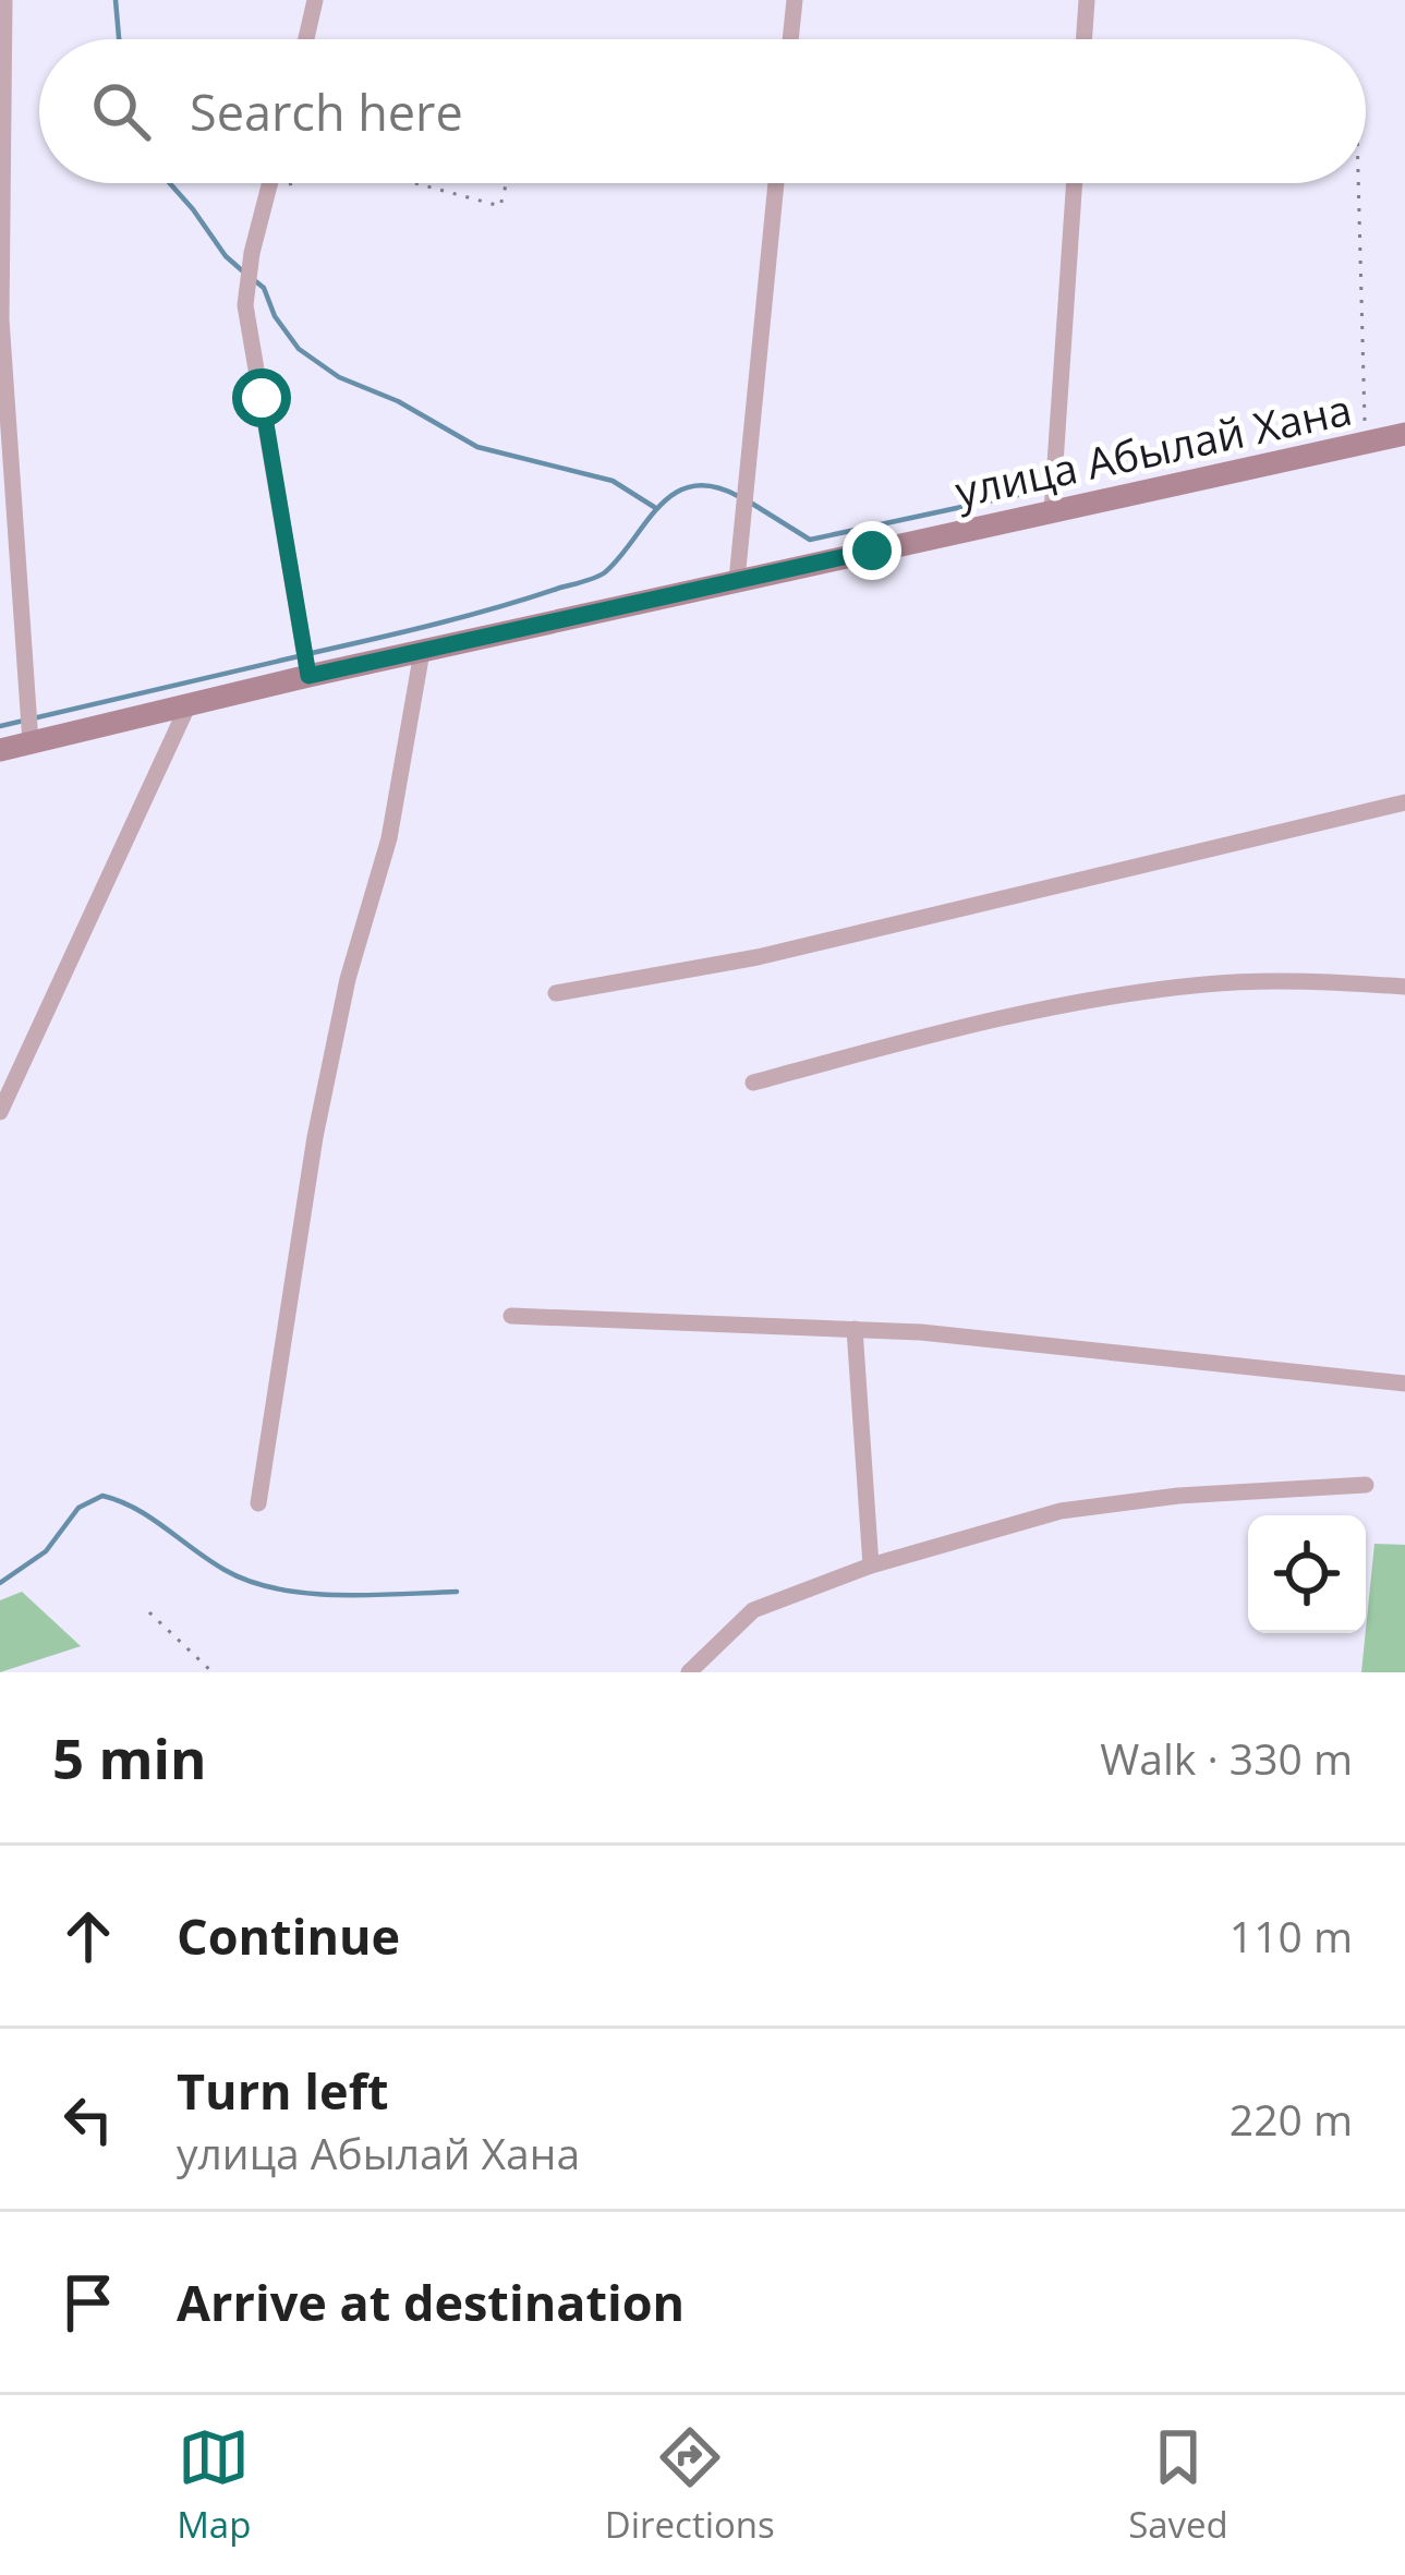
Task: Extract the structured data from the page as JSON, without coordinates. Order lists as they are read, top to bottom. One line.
{"streets":{"main road":["улица Абылай Хана"]},"page":{"search":"Search here","heading":["5 min","Walk · 330 m"],"list":[["Continue","110 m"],["Turn left","улица Абылай Хана","220 m"],"Arrive at destination"],"nav":["Map","Directions","Saved"]}}
